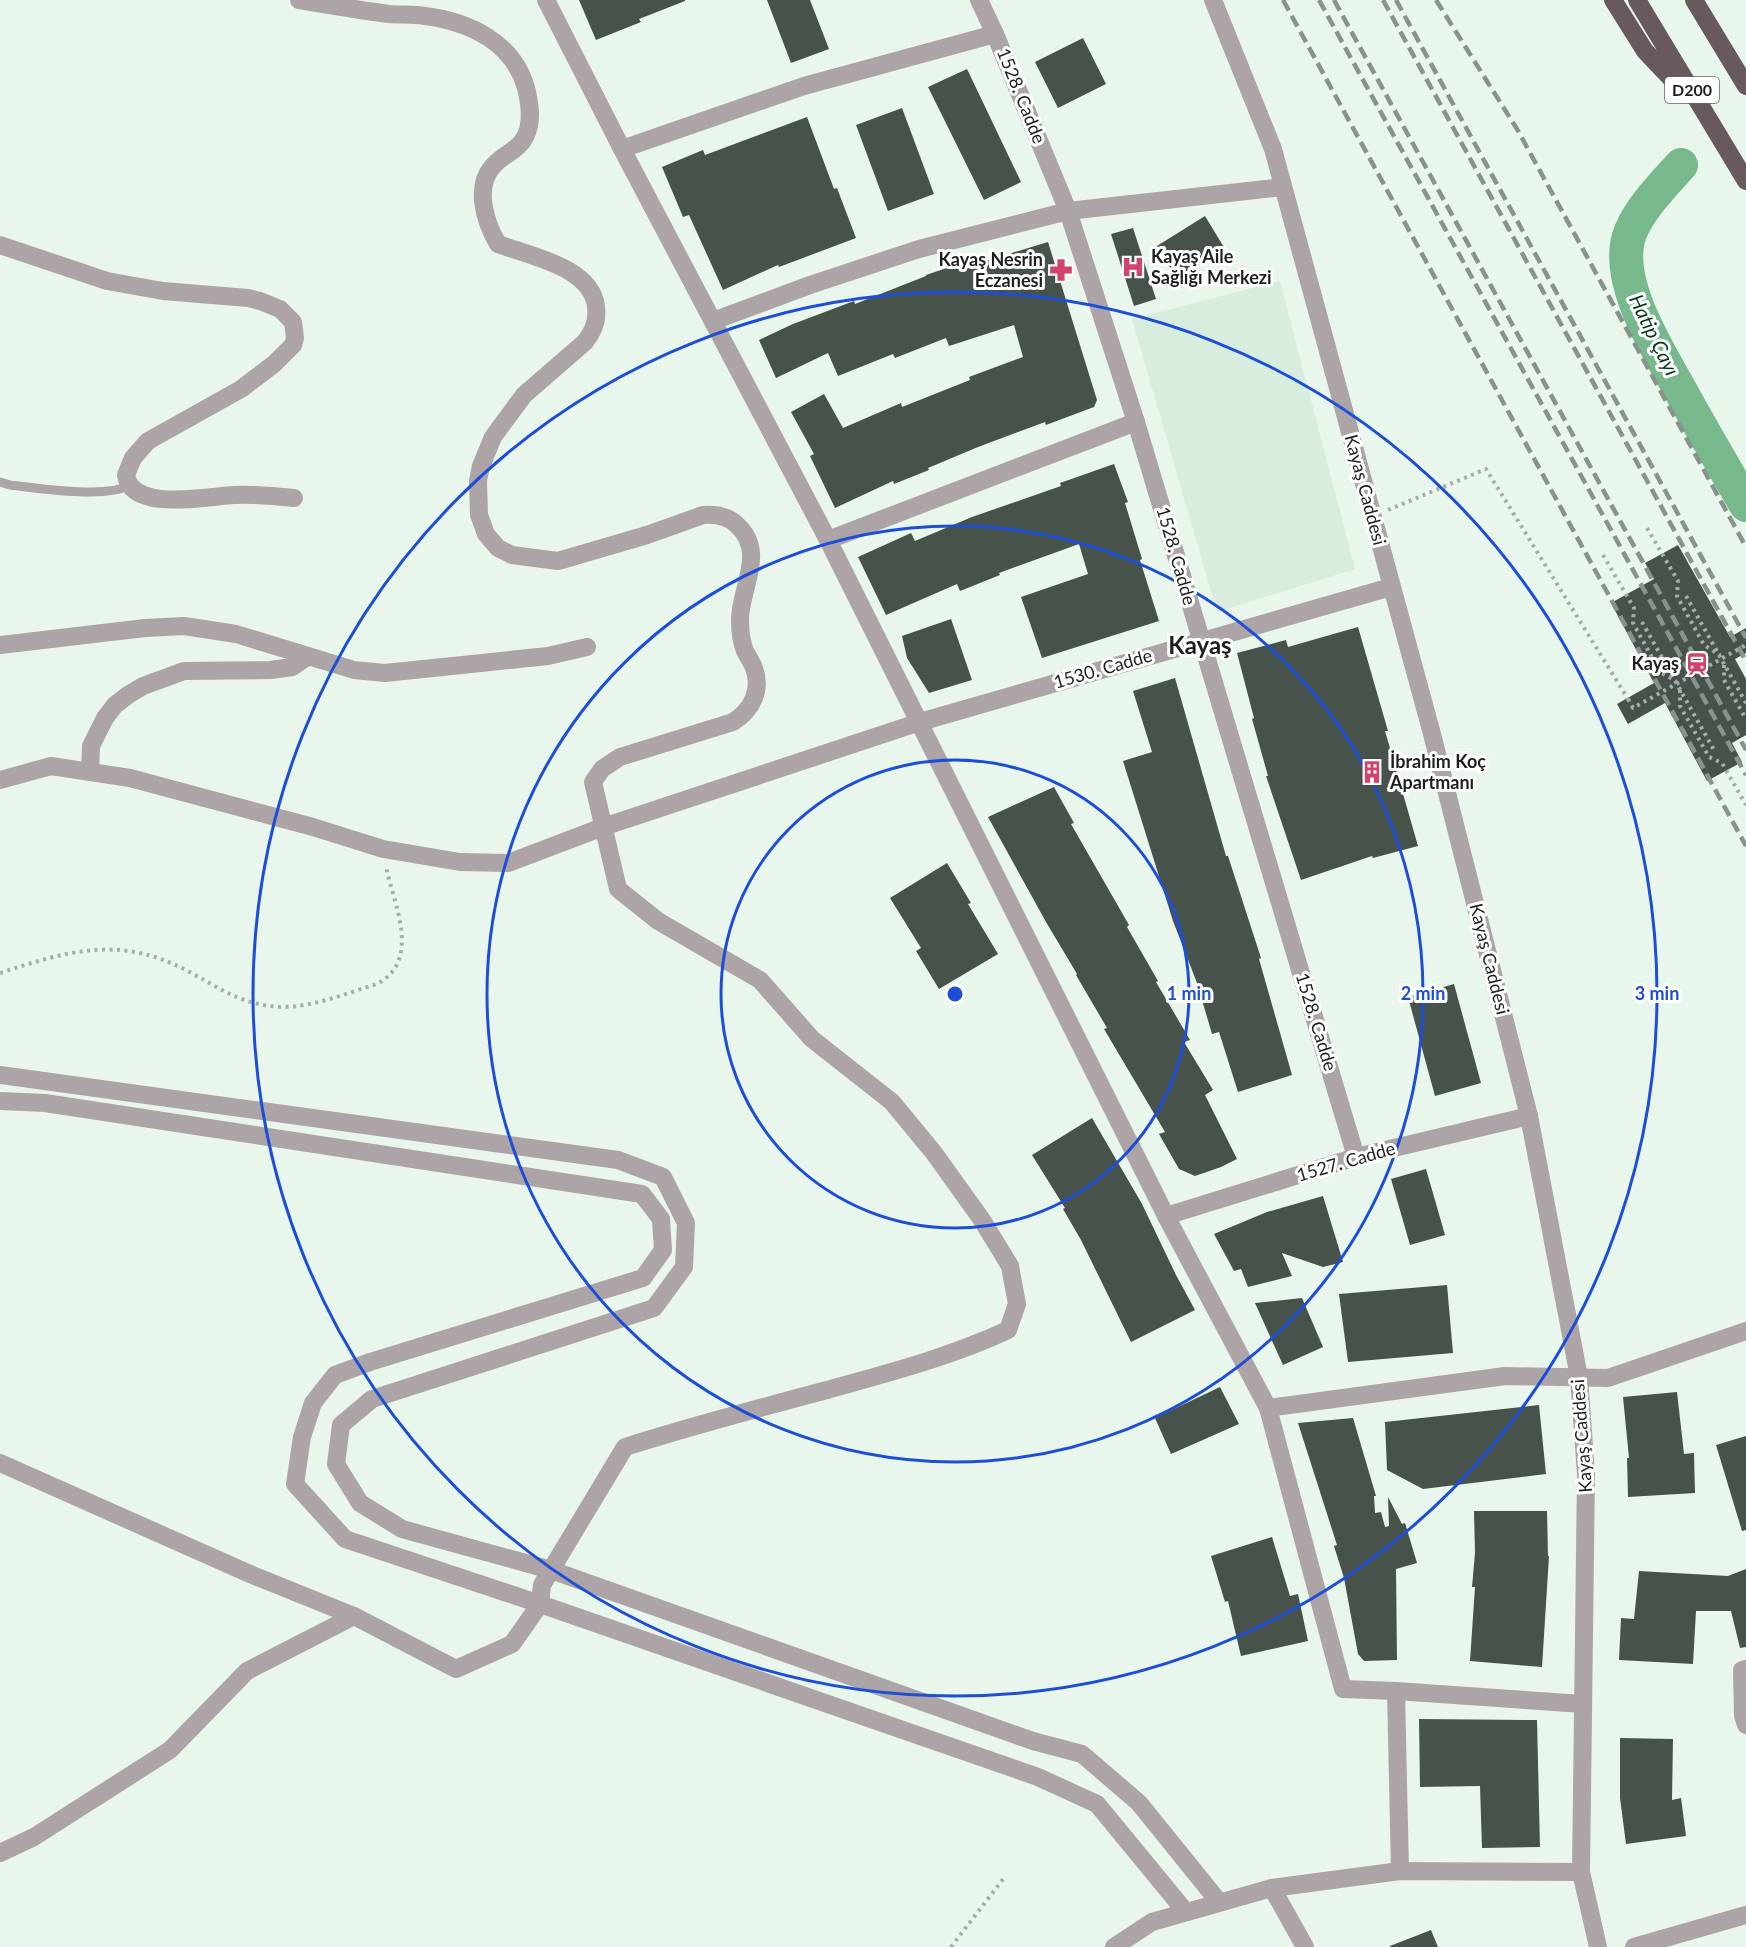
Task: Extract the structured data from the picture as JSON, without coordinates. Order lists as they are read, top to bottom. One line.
{"streets":{"highway":["D200"],"street":["1528. Cadde","Kayaş Caddesi","1530. Cadde","1527. Cadde"]},"crossings":[["1528. Cadde","1530. Cadde"],["1528. Cadde","1527. Cadde"],["Kayaş Caddesi","1530. Cadde"],["Kayaş Caddesi","1527. Cadde"]],"districts":["Kayaş"],"water":["Hatip Çayı"],"places":{"hospital":["Kayaş Aile Sağlığı Merkezi"],"pharmacy":["Kayaş Nesrin Eczanesi"],"station":["Kayaş"],"building":["İbrahim Koç Apartmanı"]},"rings":["1 min","2 min","3 min"]}
